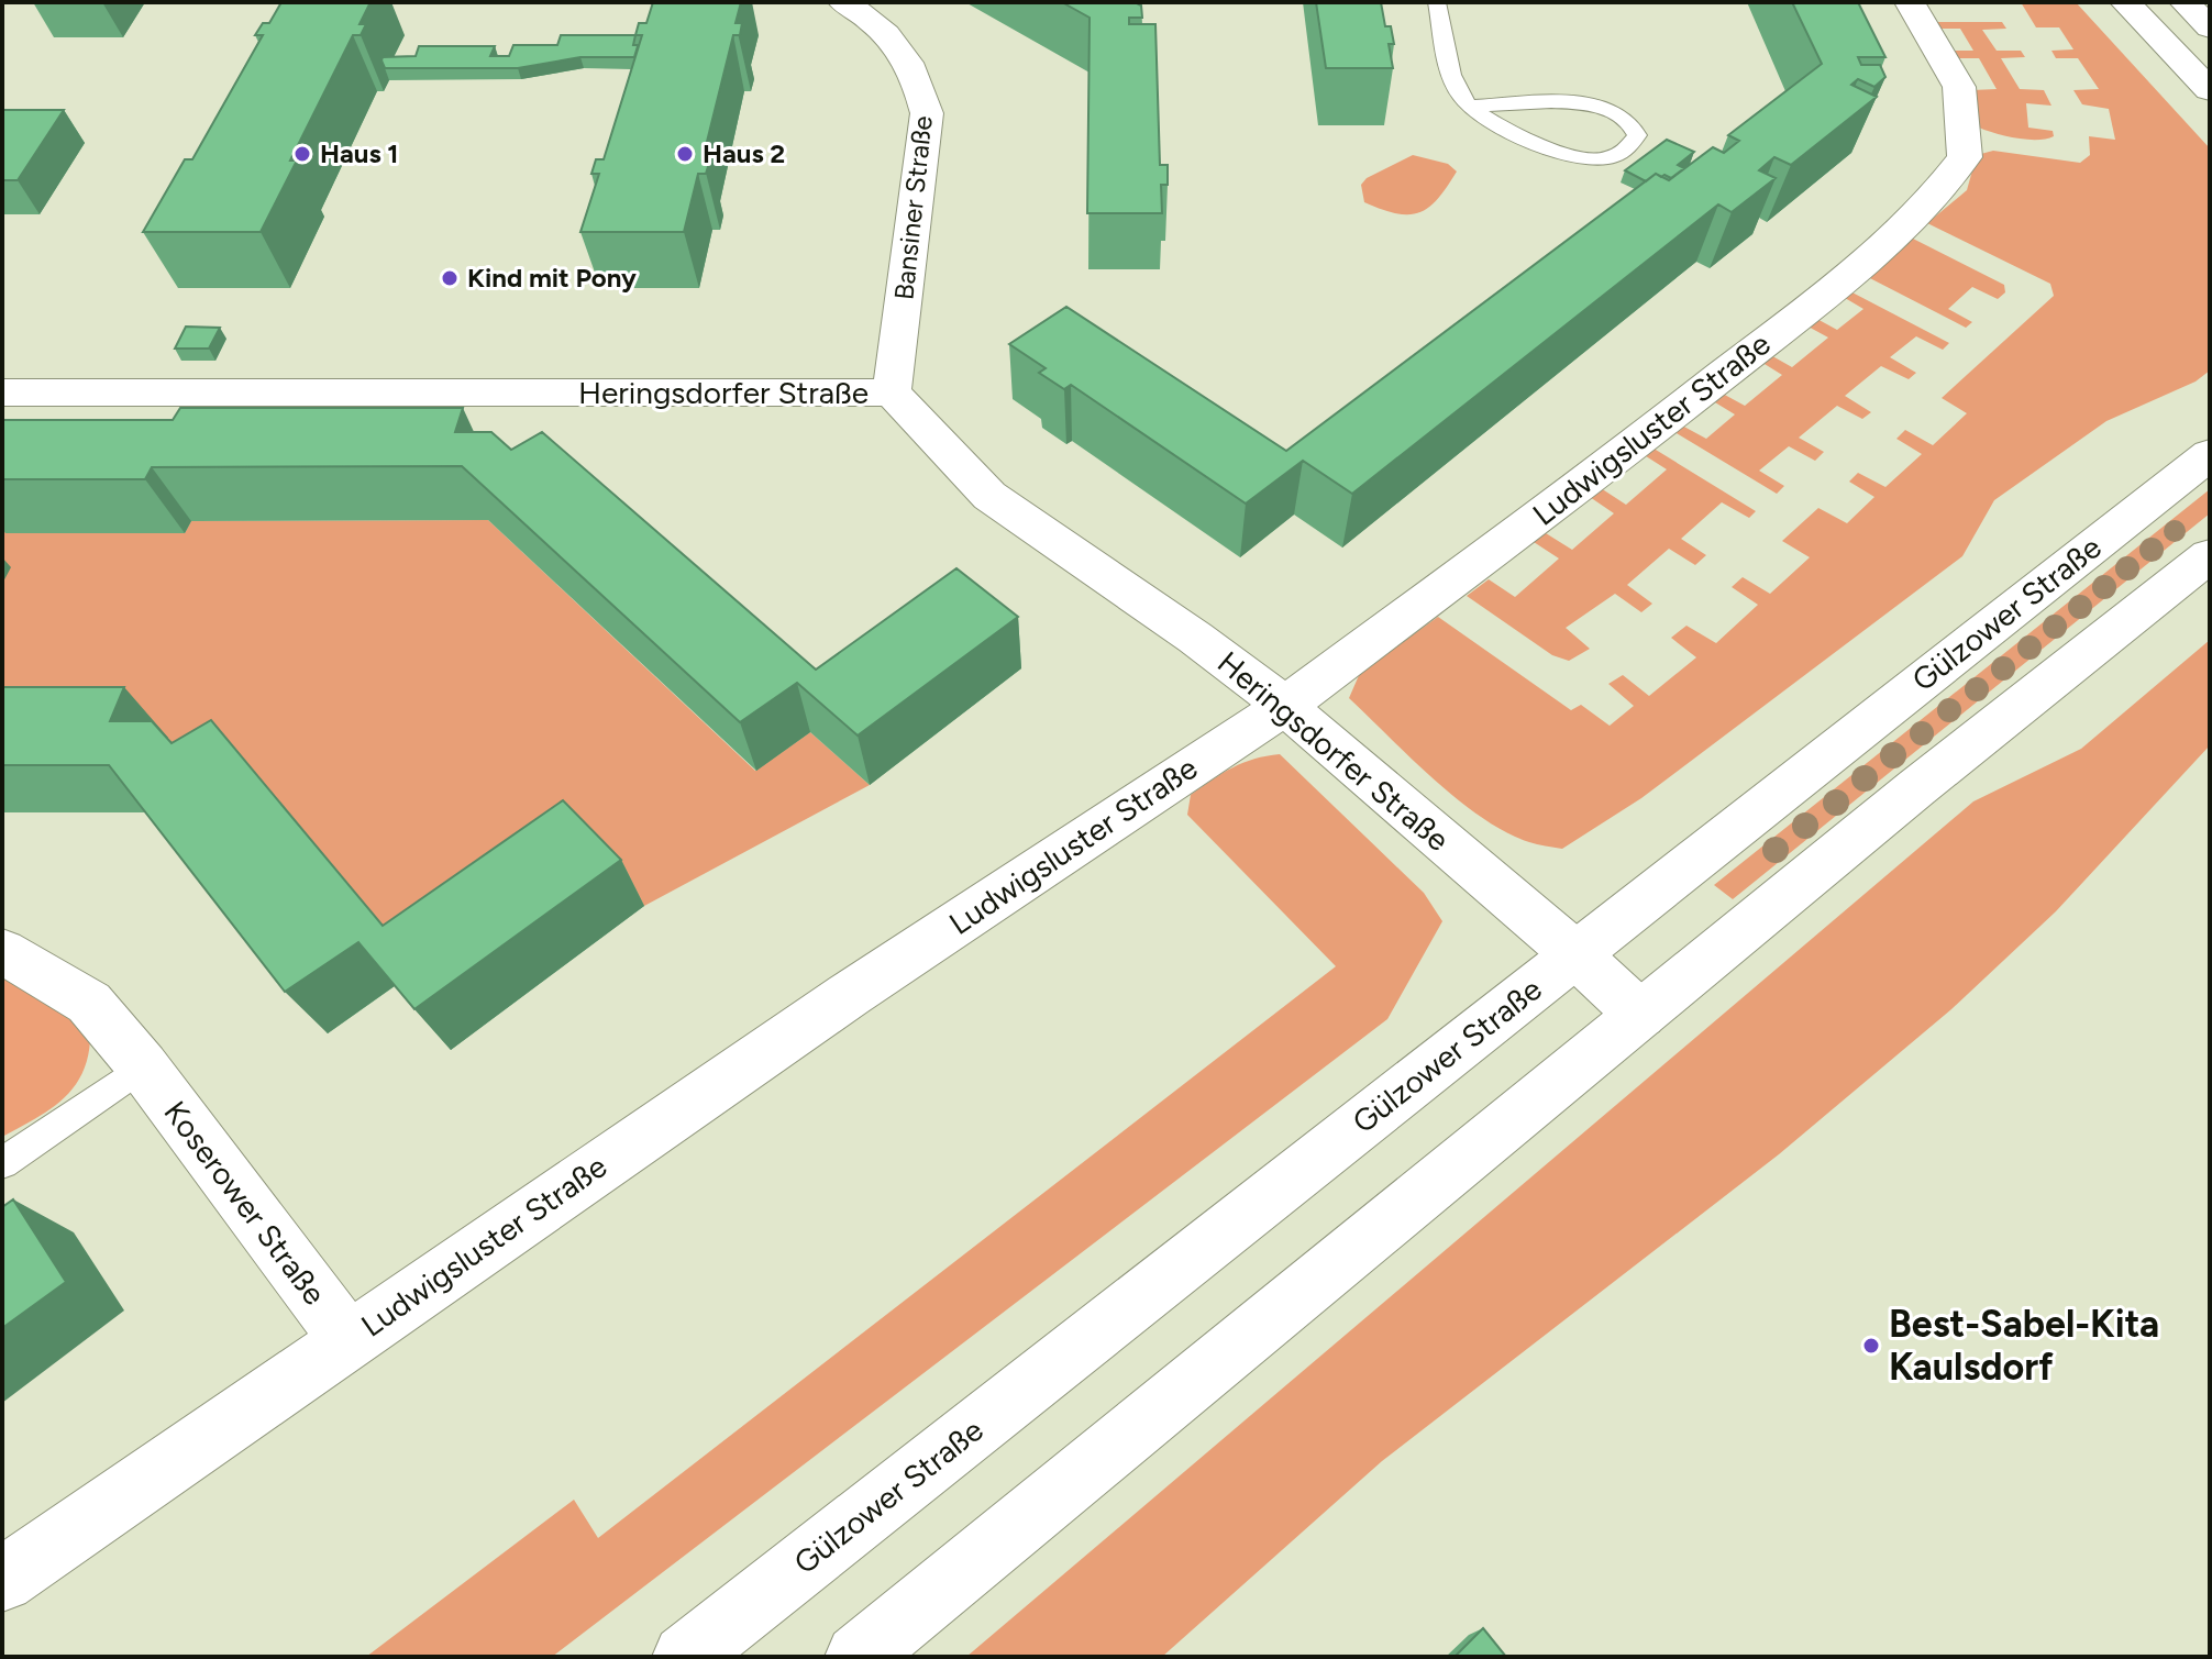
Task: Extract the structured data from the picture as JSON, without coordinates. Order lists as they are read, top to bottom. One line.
{"streets":{"street":["Bansiner Straße","Heringsdorfer Straße","Ludwigsluster Straße","Gülzower Straße","Koserower Straße"]},"crossings":[["Bansiner Straße","Heringsdorfer Straße"],["Heringsdorfer Straße","Ludwigsluster Straße"],["Heringsdorfer Straße","Gülzower Straße"],["Ludwigsluster Straße","Koserower Straße"]],"places":["Haus 1","Haus 2","Kind mit Pony","Best-Sabel-Kita Kaulsdorf"]}
